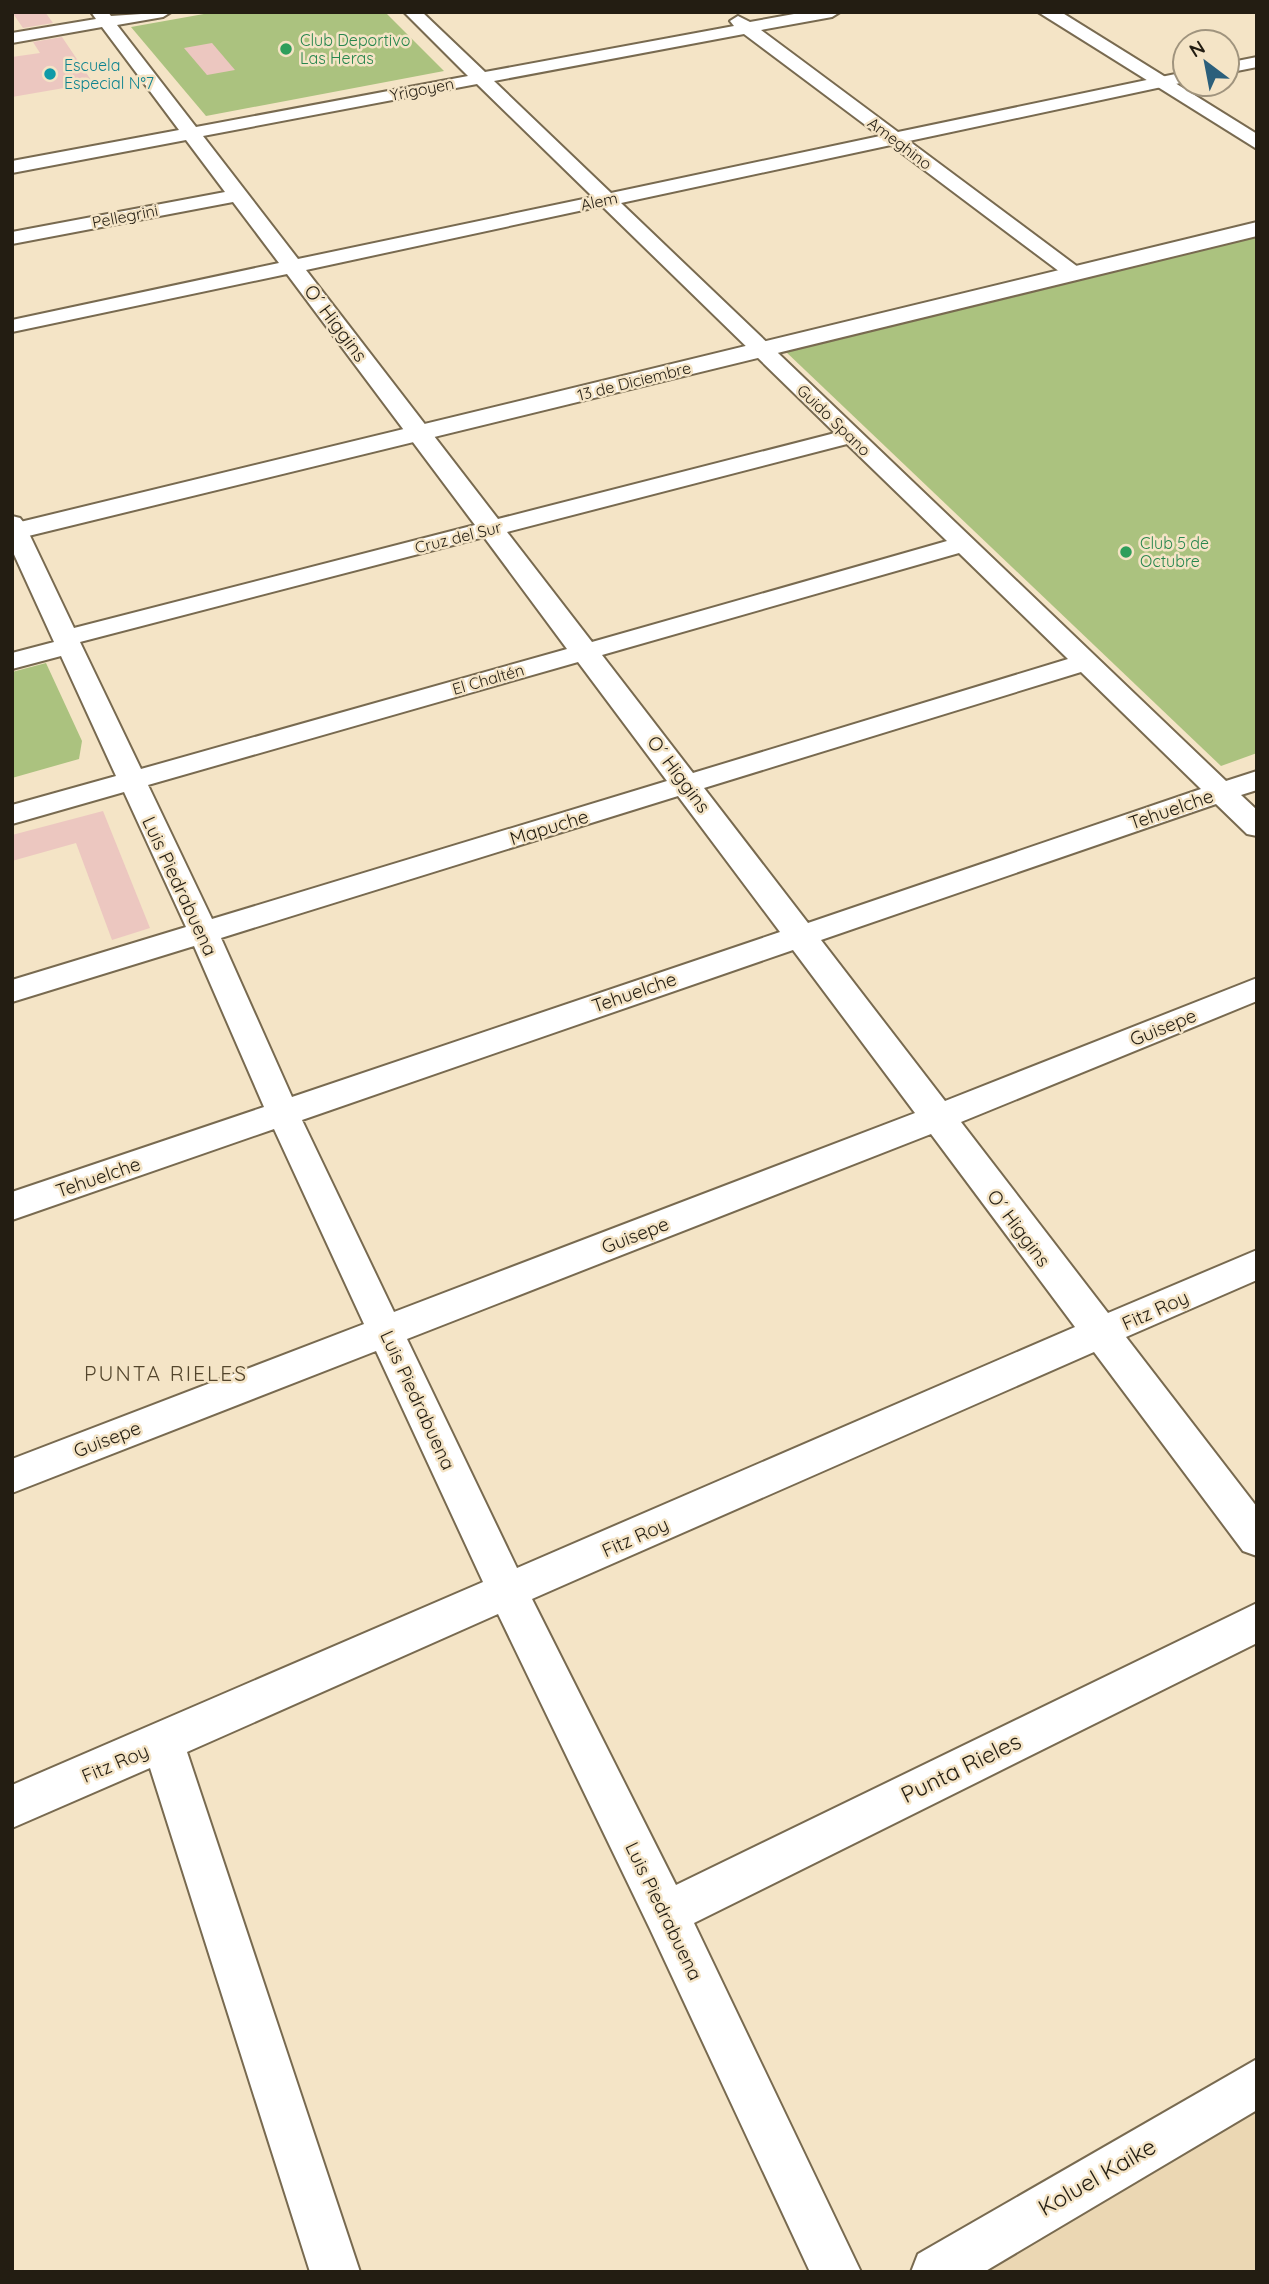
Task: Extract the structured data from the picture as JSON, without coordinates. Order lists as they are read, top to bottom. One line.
{"streets":{"street":["Yrigoyen","Ameghino","Alem","Pellegrini","O´ Higgins","13 de Diciembre","Guido Spano","Cruz del Sur","El Chaltén","Tehuelche","Mapuche","Luis Piedrabuena","Guisepe","Fitz Roy","Punta Rieles","Koluel Kaike"]},"crossings":[["Yrigoyen","Ameghino"],["Yrigoyen","O´ Higgins"],["Yrigoyen","Guido Spano"],["Ameghino","Alem"],["Ameghino","13 de Diciembre"],["Alem","O´ Higgins"],["Alem","Guido Spano"],["Pellegrini","O´ Higgins"],["O´ Higgins","13 de Diciembre"],["O´ Higgins","Cruz del Sur"],["O´ Higgins","El Chaltén"],["O´ Higgins","Tehuelche"],["O´ Higgins","Mapuche"],["O´ Higgins","Guisepe"],["O´ Higgins","Fitz Roy"],["13 de Diciembre","Guido Spano"],["13 de Diciembre","Luis Piedrabuena"],["Guido Spano","Cruz del Sur"],["Guido Spano","El Chaltén"],["Guido Spano","Tehuelche"],["Guido Spano","Mapuche"],["Cruz del Sur","Luis Piedrabuena"],["El Chaltén","Luis Piedrabuena"],["Tehuelche","Luis Piedrabuena"],["Mapuche","Luis Piedrabuena"],["Luis Piedrabuena","Guisepe"],["Luis Piedrabuena","Fitz Roy"],["Luis Piedrabuena","Punta Rieles"]],"districts":["PUNTA RIELES"],"places":["Club Deportivo Las Heras","Escuela Especial N°7","Club 5 de Octubre"],"north":"top left"}
